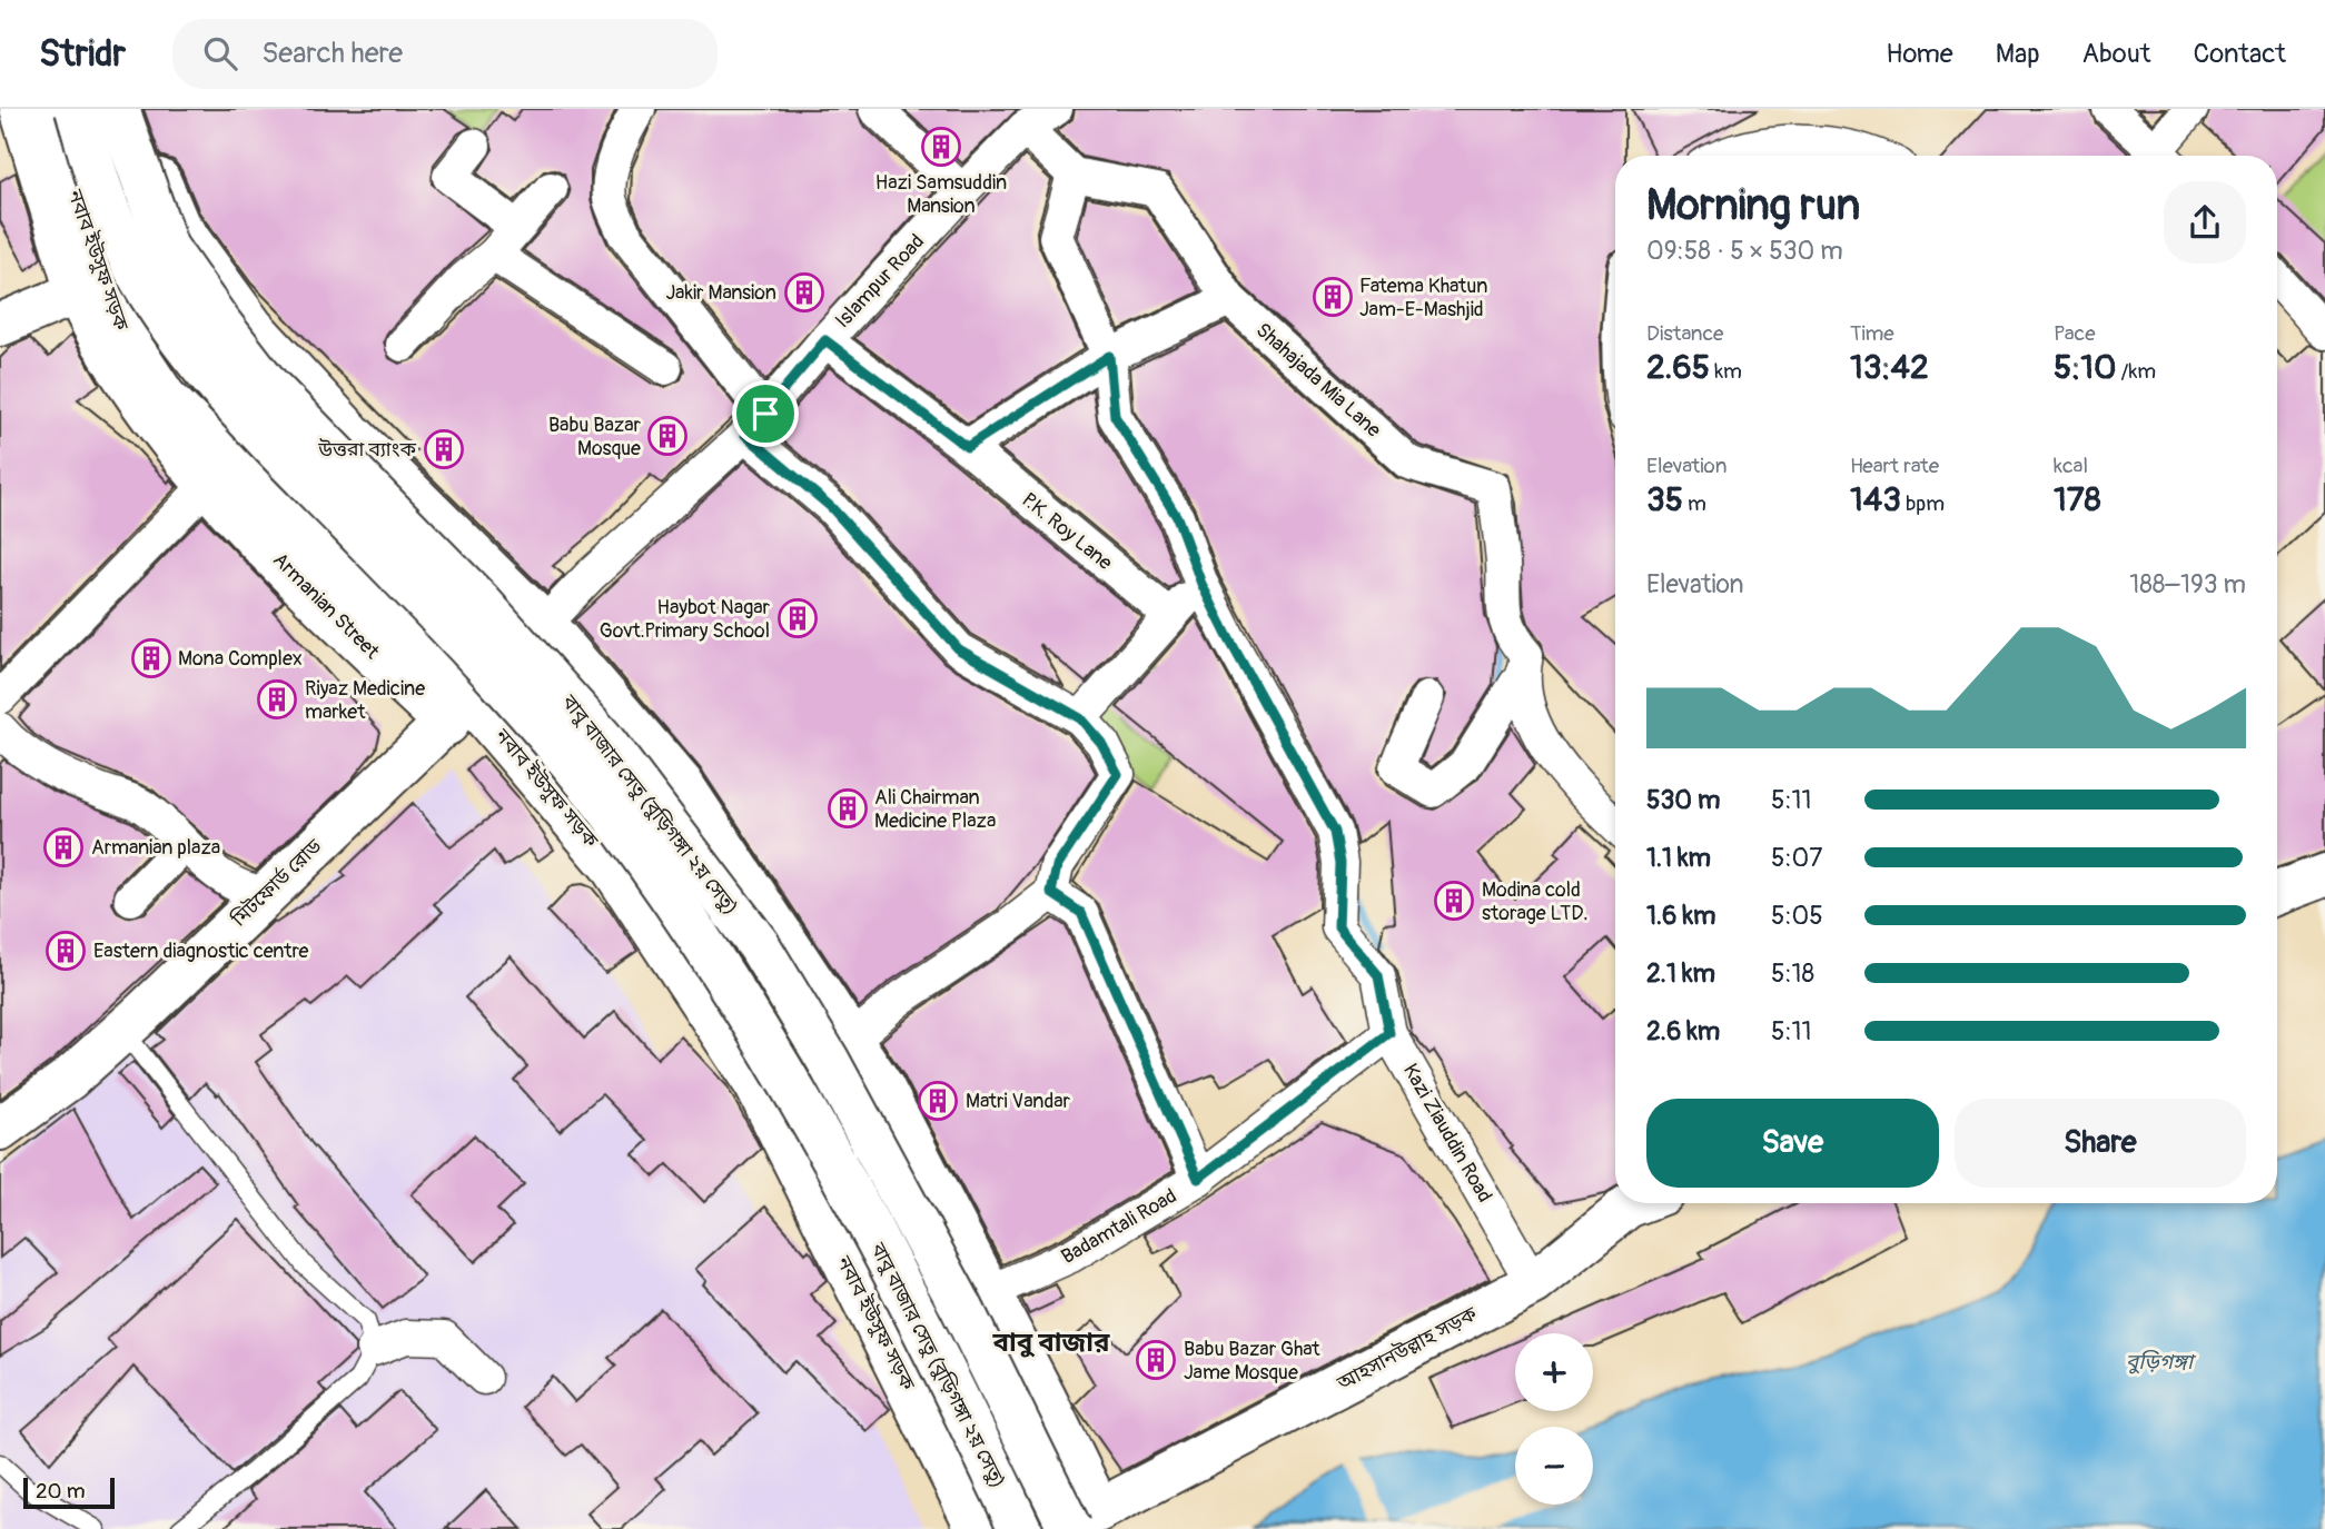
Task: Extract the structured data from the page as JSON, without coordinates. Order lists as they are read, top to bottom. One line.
{"streets":{"main road":["নবাব ইউসুফ সড়ক","Armanian Street","বাবু বাজার সেতু (বুড়িগঙ্গা ২য় সেতু)","মিটফোর্ড রোড","আহসানউল্লাহ সড়ক"],"street":["Islampur Road","Shahajada Mia Lane","P.K. Roy Lane","Kazi Ziauddin Road","Badamtali Road"]},"crossings":[["নবাব ইউসুফ সড়ক","Armanian Street"],["নবাব ইউসুফ সড়ক","মিটফোর্ড রোড"],["Islampur Road","P.K. Roy Lane"],["Islampur Road","মিটফোর্ড রোড"],["Shahajada Mia Lane","Kazi Ziauddin Road"],["Armanian Street","মিটফোর্ড রোড"],["বাবু বাজার সেতু (বুড়িগঙ্গা ২য় সেতু)","আহসানউল্লাহ সড়ক"],["Kazi Ziauddin Road","Badamtali Road"],["Kazi Ziauddin Road","আহসানউল্লাহ সড়ক"]],"districts":["বাবু বাজার"],"water":["বুড়িগঙ্গা"],"places":{"building":["Hazi Samsuddin Mansion","Jakir Mansion","Fatema Khatun Jam-E-Mashjid","Babu Bazar Mosque","উত্তরা ব্যাংক","Haybot Nagar Govt.Primary School","Mona Complex","Riyaz Medicine market","Ali Chairman Medicine Plaza","Armanian plaza","Modina cold storage LTD.","Eastern diagnostic centre","Matri Vandar","Babu Bazar Ghat Jame Mosque"]},"scale_bar":"20 m","page":{"header":"Stridr","search":"Search here","nav":["Home","Map","About","Contact"],"heading":["Morning run","09:58 · 5 × 530 m"],"stats":[["Distance","2.65 km"],["Time","13:42"],["Pace","5:10 /km"],["Elevation","35 m"],["Heart rate","143 bpm"],["kcal","178"]],"chart":["Elevation","188–193 m"],"list":[{"name":"530 m","note":"5:11"},{"name":"1.1 km","note":"5:07"},{"name":"1.6 km","note":"5:05"},{"name":"2.1 km","note":"5:18"},{"name":"2.6 km","note":"5:11"}],"buttons":["Save","Share"],"map_buttons":["+","−"],"scale":"20 m"}}
